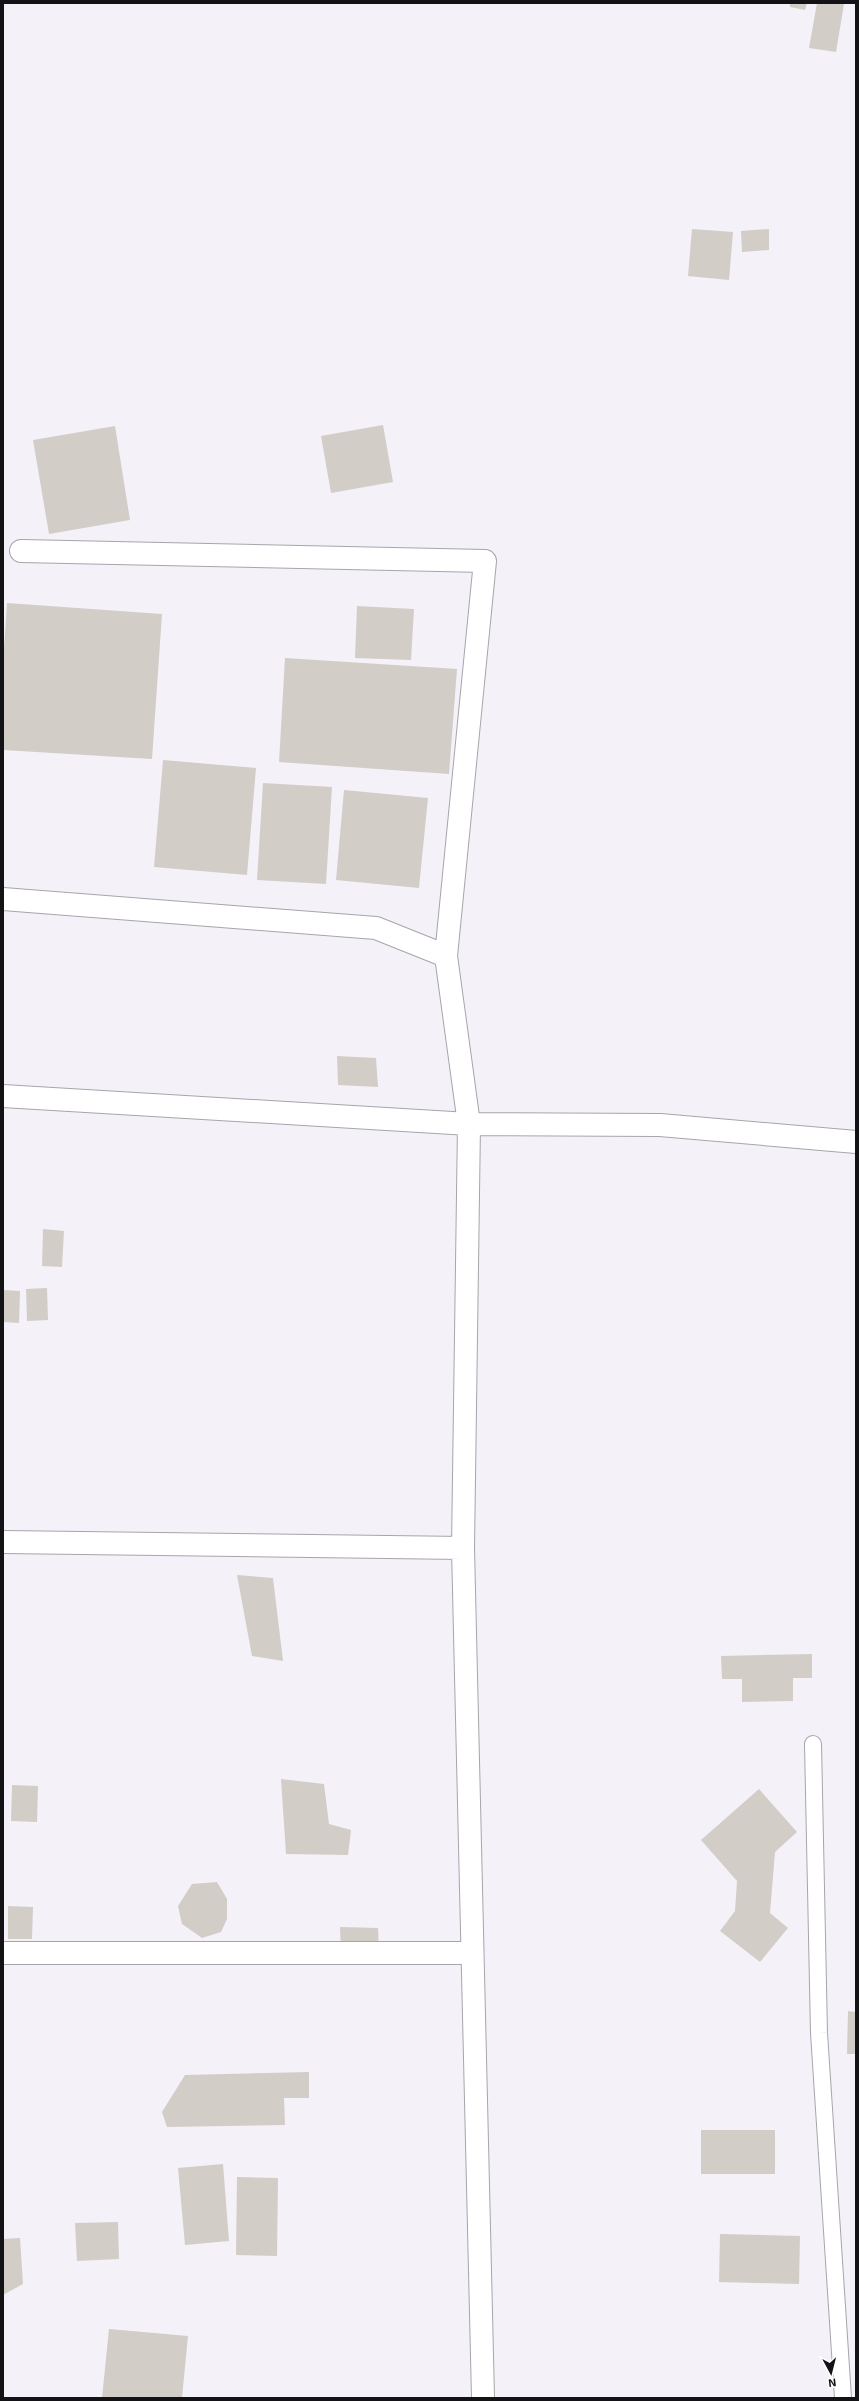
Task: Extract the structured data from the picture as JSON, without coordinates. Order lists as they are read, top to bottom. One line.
{"north":"bottom"}
